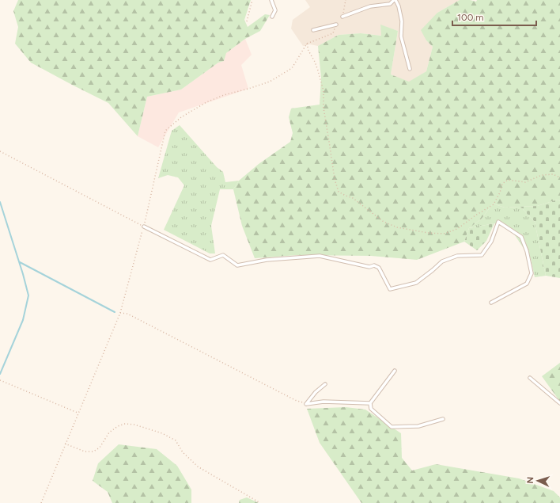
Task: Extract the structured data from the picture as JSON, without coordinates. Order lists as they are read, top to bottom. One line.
{"scale_bar":"100 m","north":"left"}
